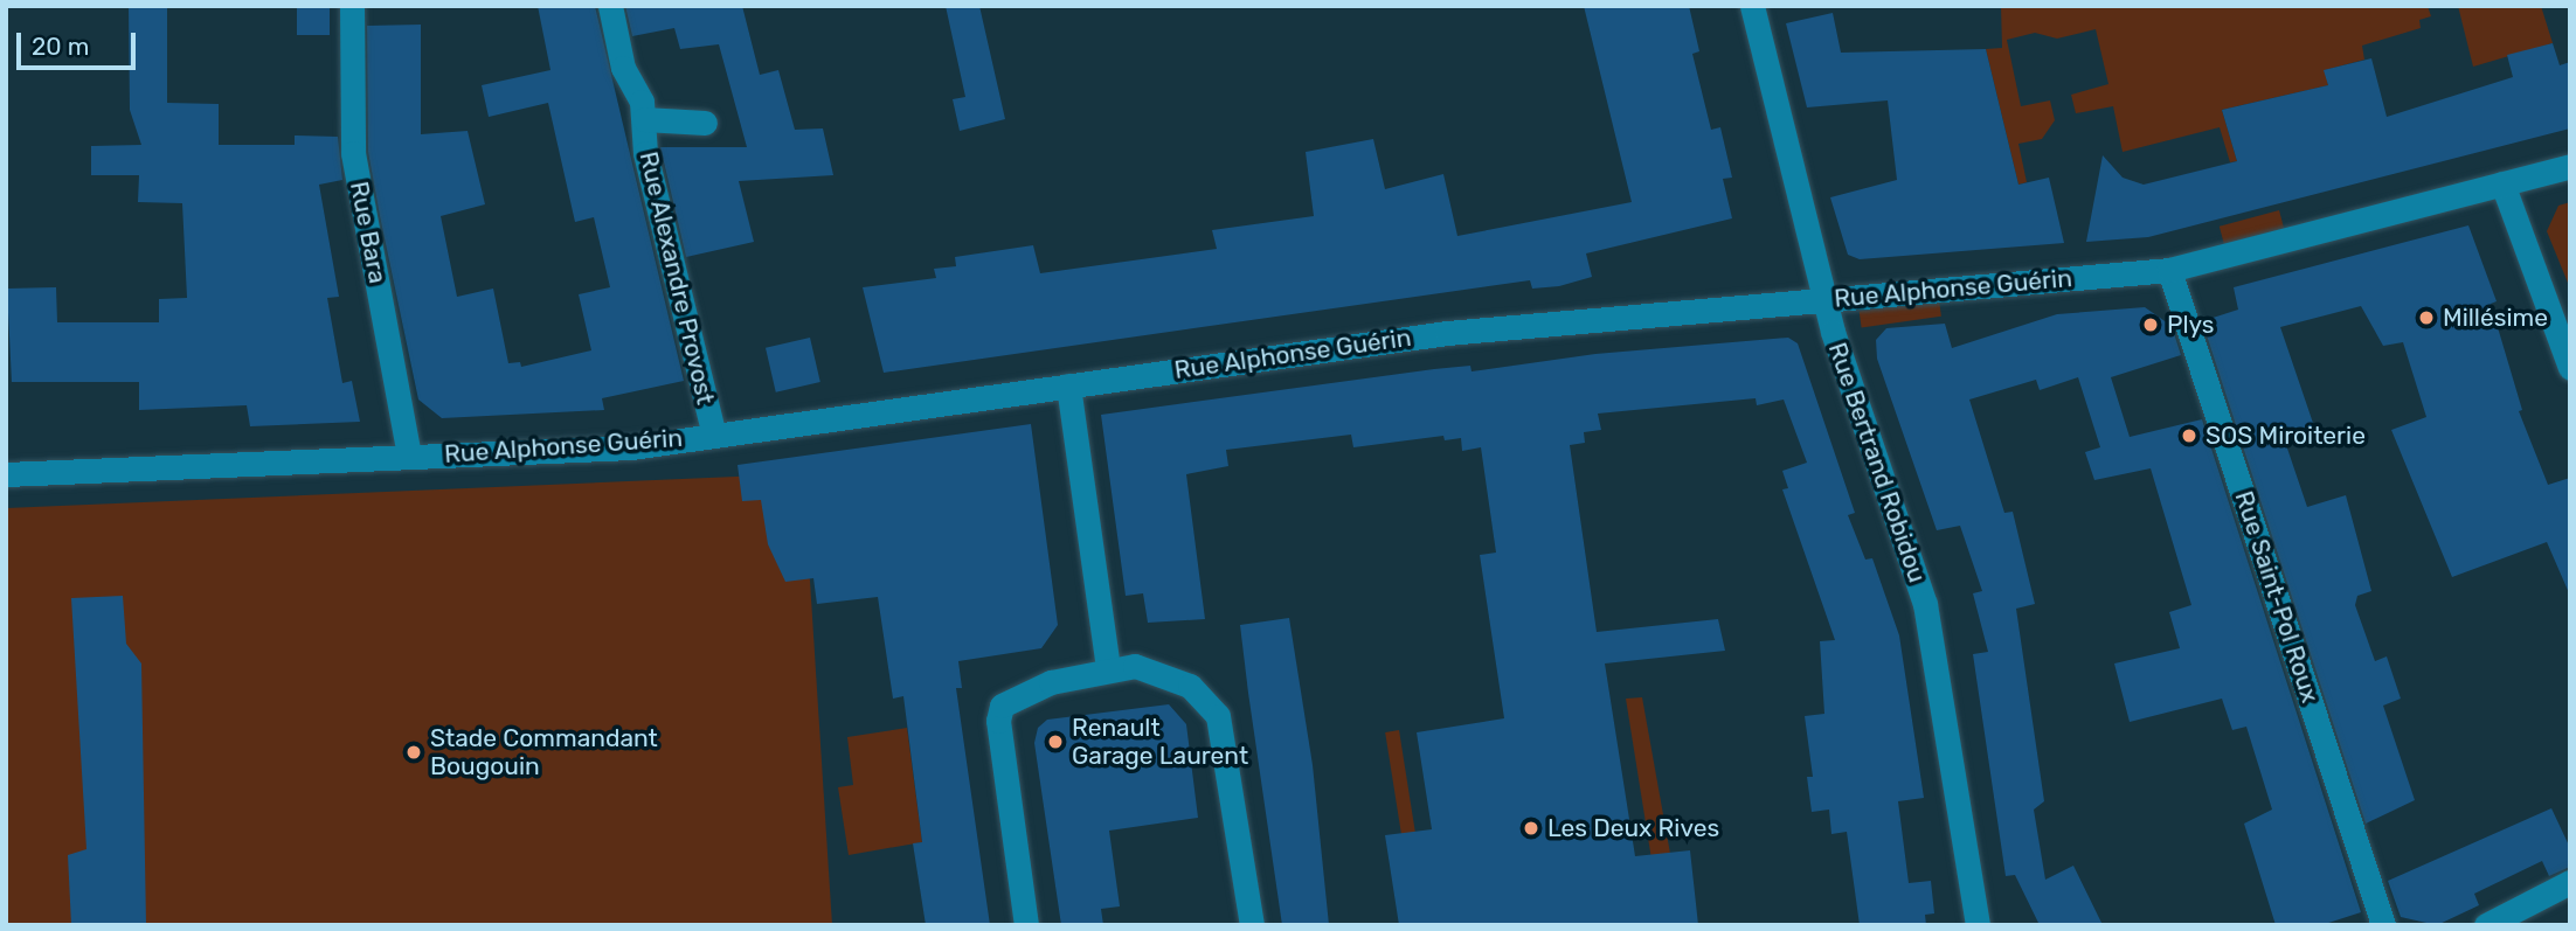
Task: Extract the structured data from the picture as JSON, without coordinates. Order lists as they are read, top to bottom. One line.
{"streets":{"street":["Rue Bara","Rue Alexandre Provost","Rue Alphonse Guérin","Rue Bertrand Robidou","Rue Saint-Pol Roux"]},"crossings":[["Rue Bara","Rue Alphonse Guérin"],["Rue Alexandre Provost","Rue Alphonse Guérin"],["Rue Alphonse Guérin","Rue Bertrand Robidou"],["Rue Alphonse Guérin","Rue Saint-Pol Roux"]],"places":["Millésime","Plys","SOS Miroiterie","Renault Garage Laurent","Stade Commandant Bougouin","Les Deux Rives"],"scale_bar":"20 m"}
